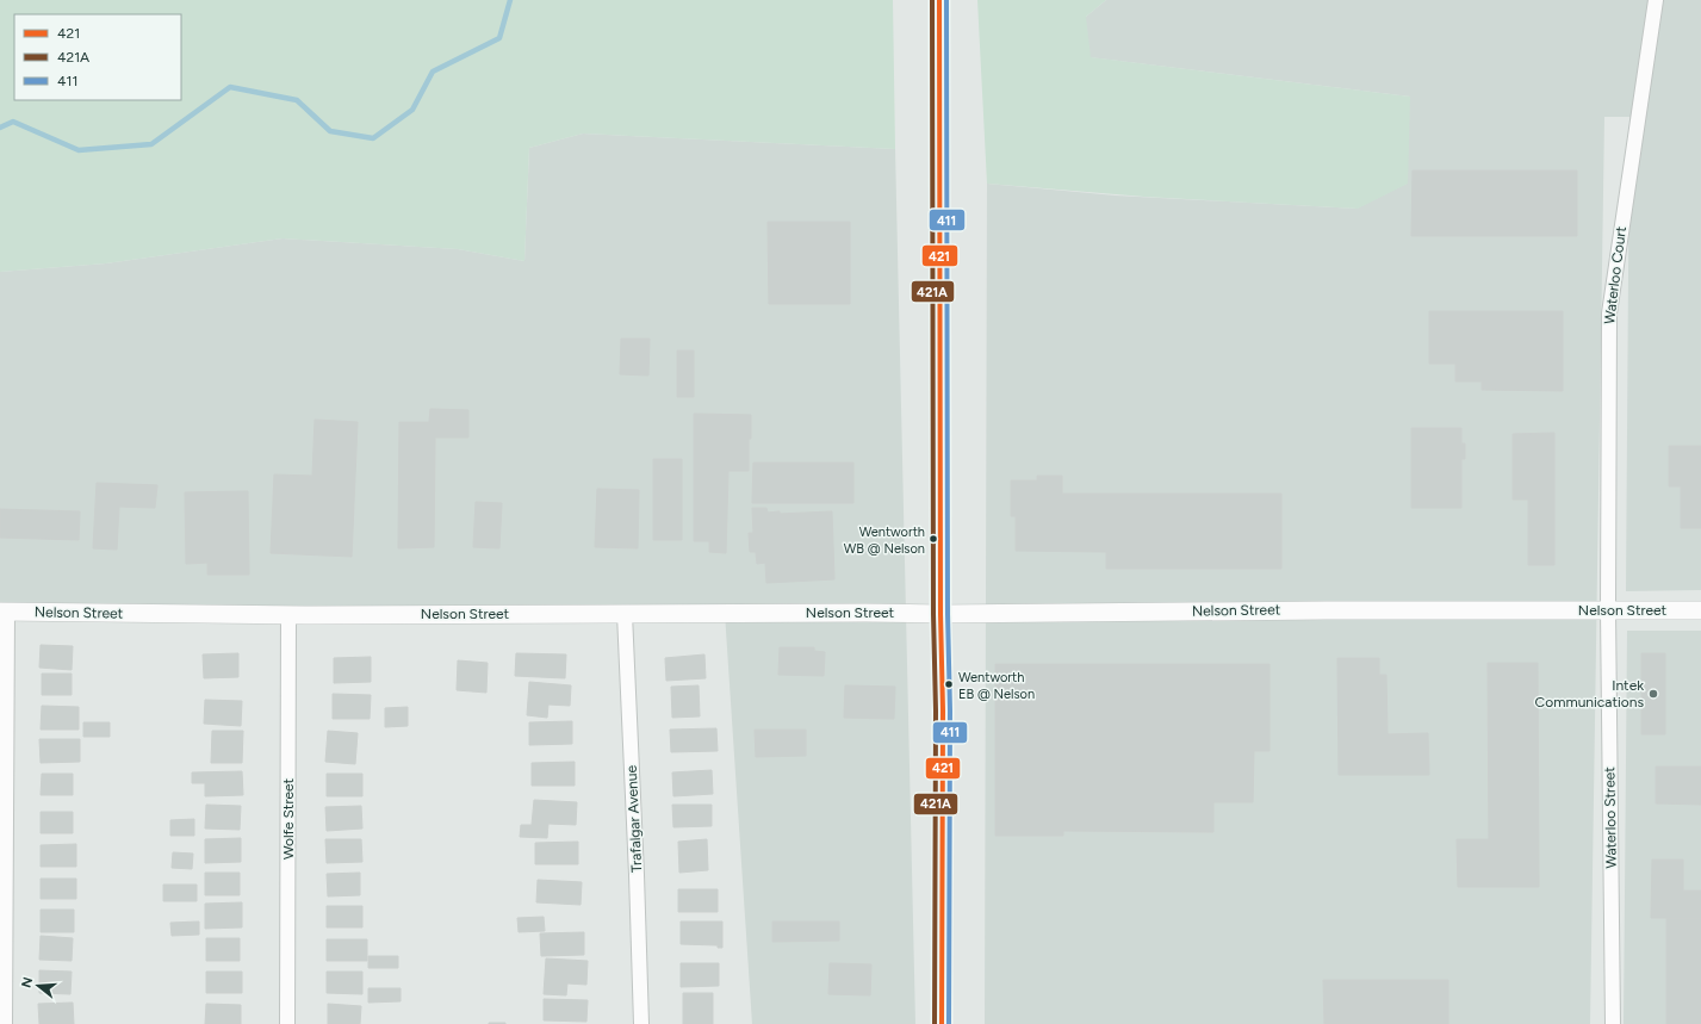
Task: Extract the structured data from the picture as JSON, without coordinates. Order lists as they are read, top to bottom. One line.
{"streets":{"street":["Waterloo Court","Nelson Street","Waterloo Street","Wolfe Street","Trafalgar Avenue"]},"crossings":[["Waterloo Court","Nelson Street"],["Waterloo Court","Waterloo Street"],["Nelson Street","Waterloo Street"],["Nelson Street","Wolfe Street"],["Nelson Street","Trafalgar Avenue"]],"places":["Wentworth WB @ Nelson","Wentworth EB @ Nelson","Intek Communications"],"lines":["transit line 421","transit line 421A","transit line 411"],"legend":["421","421A","411"],"north":"left"}
